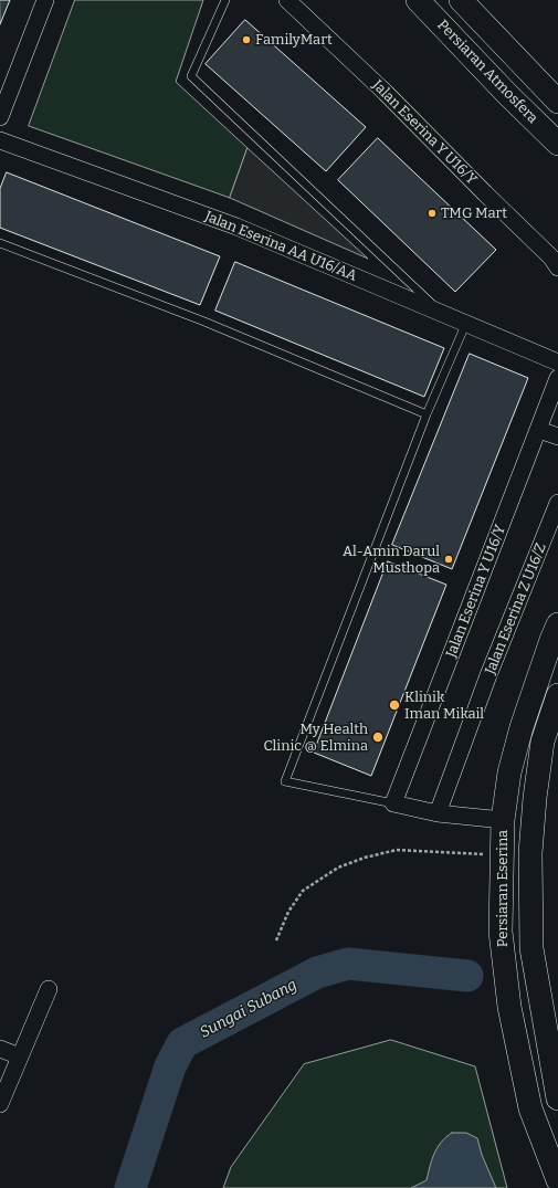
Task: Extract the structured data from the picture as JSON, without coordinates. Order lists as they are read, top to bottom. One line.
{"streets":{"street":["Persiaran Atmosfera","Jalan Eserina Y U16/Y","Jalan Eserina AA U16/AA","Jalan Eserina Z U16/Z","Persiaran Eserina"]},"water":["Sungai Subang"],"places":["FamilyMart","TMG Mart","Al-Amin Darul Musthopa","Klinik Iman Mikail","My Health Clinic @ Elmina"]}
